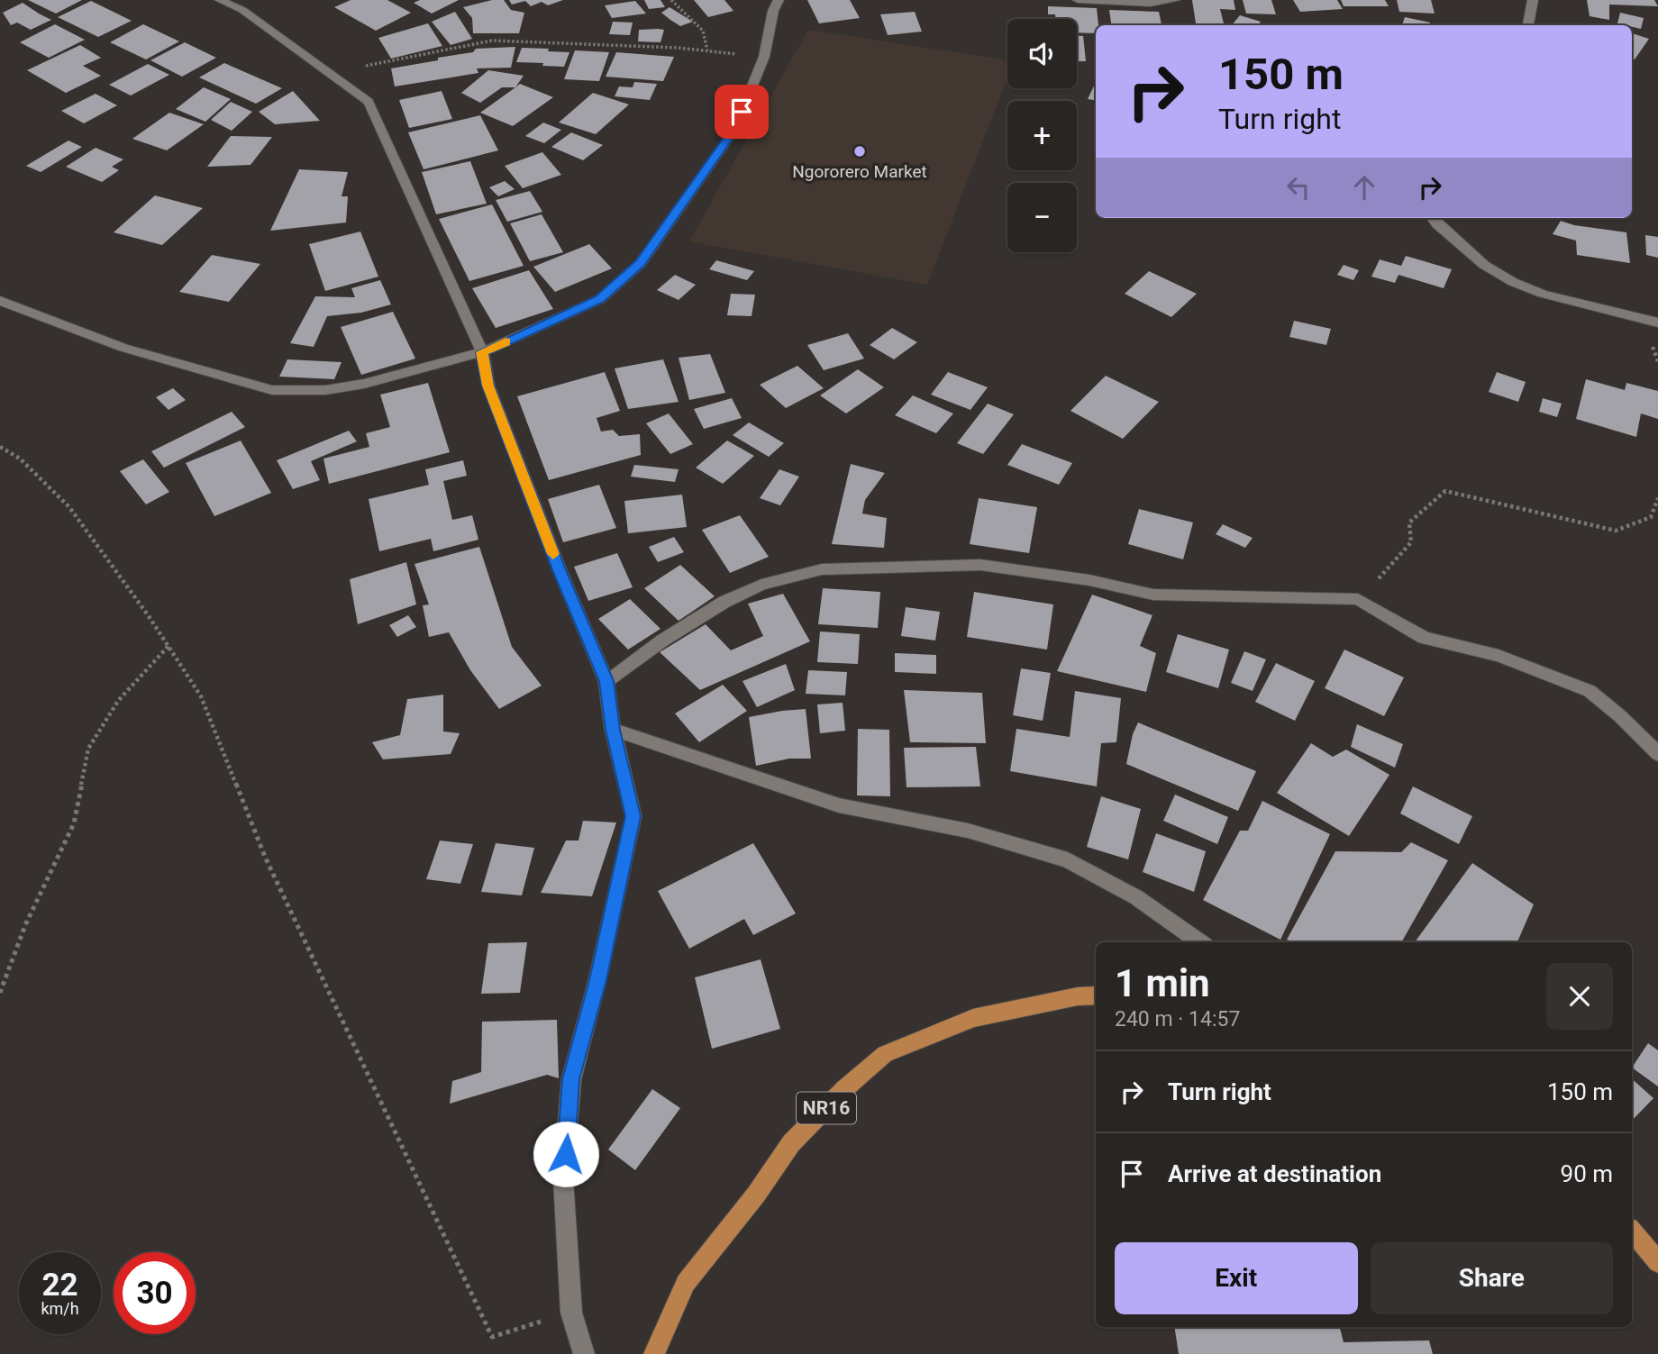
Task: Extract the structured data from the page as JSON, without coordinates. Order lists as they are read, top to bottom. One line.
{"streets":{"main road":["NR16"]},"places":["Ngororero Market"],"page":{"map_buttons":["+","−"],"turn":["150 m","Turn right"],"heading":["1 min","240 m · 14:57"],"list":[{"name":"Turn right","value":"150 m"},{"name":"Arrive at destination","value":"90 m"}],"buttons":["Exit","Share"],"speed":"22 km/h","limit":"30"}}
